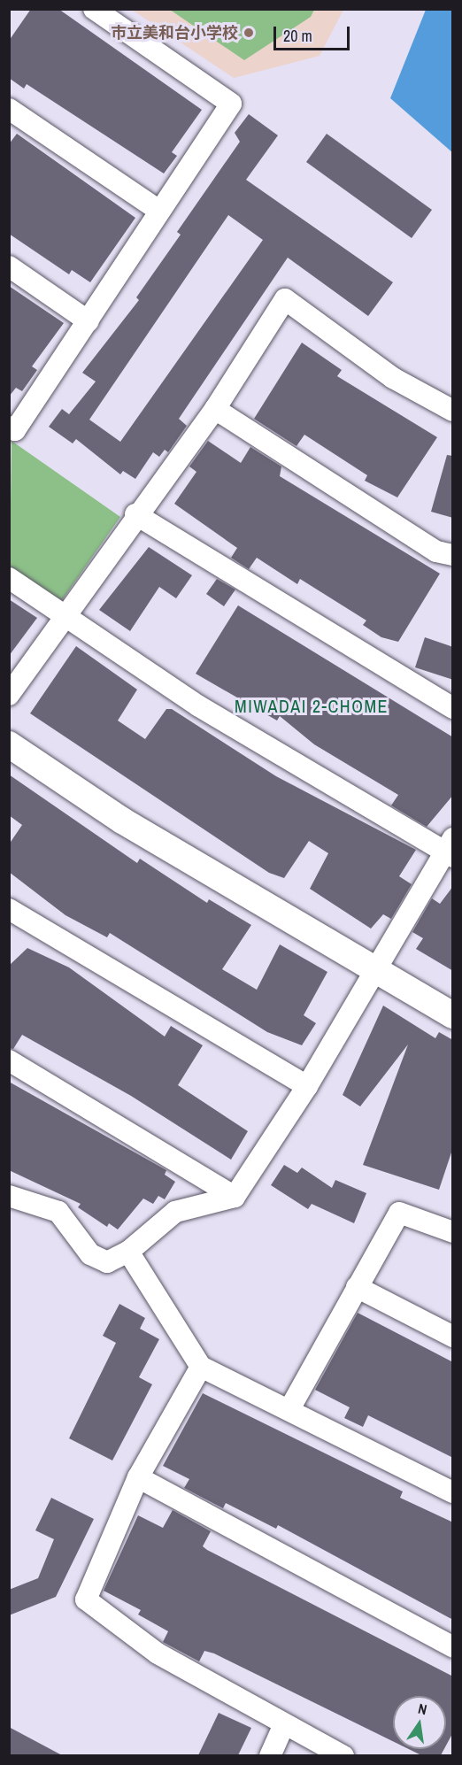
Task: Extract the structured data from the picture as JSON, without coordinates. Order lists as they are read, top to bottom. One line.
{"districts":["MIWADAI 2-CHOME"],"places":["市立美和台小学校"],"scale_bar":"20 m","north":"top"}
